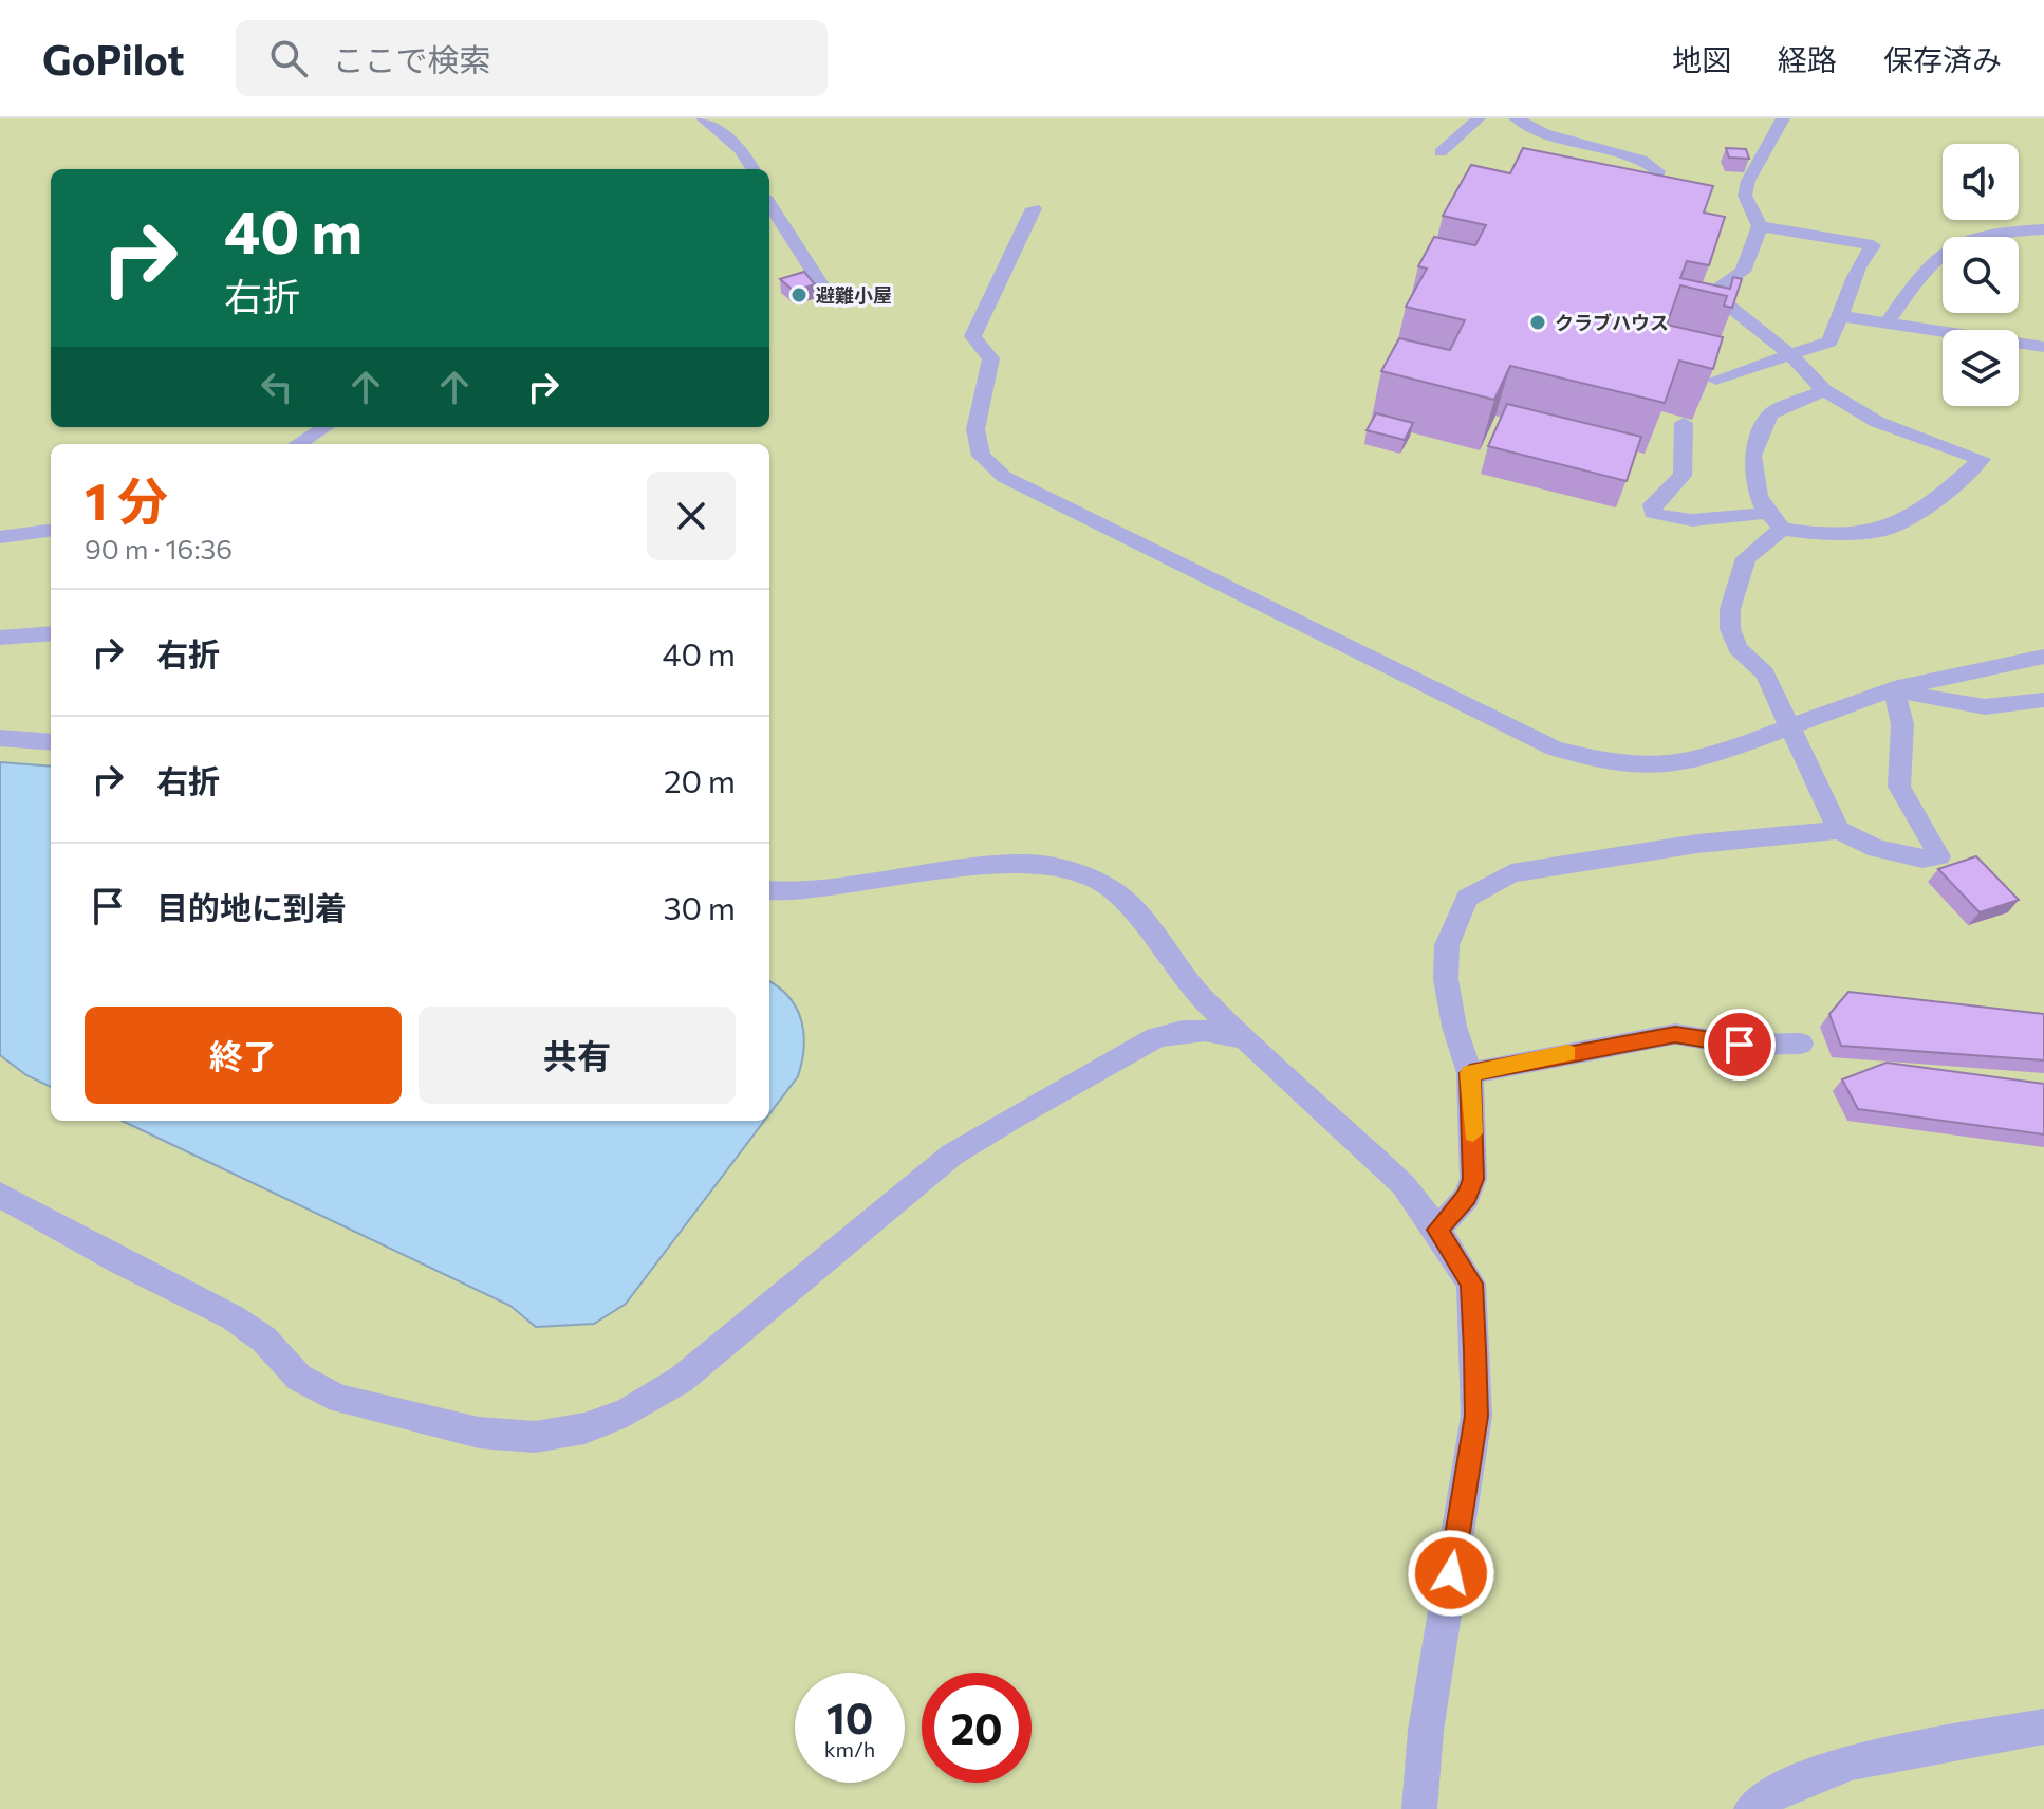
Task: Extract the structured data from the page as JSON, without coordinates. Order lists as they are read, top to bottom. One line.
{"places":["避難小屋","クラブハウス"],"page":{"header":"GoPilot","search":"ここで検索","nav":["地図","経路","保存済み"],"turn":["40 m","右折"],"heading":["1 分","90 m · 16:36"],"list":[{"name":"右折","value":"40 m"},{"name":"右折","value":"20 m"},{"name":"目的地に到着","value":"30 m"}],"buttons":["終了","共有"],"speed":"10 km/h","limit":"20"}}
